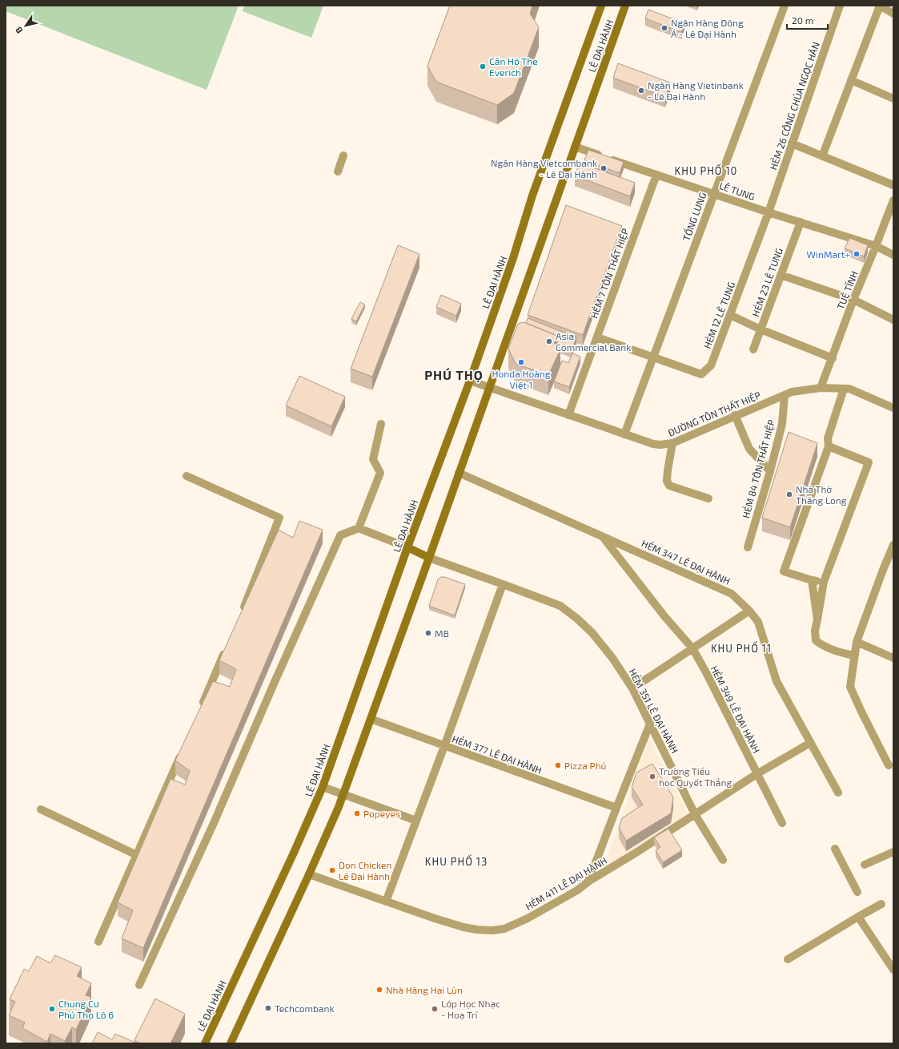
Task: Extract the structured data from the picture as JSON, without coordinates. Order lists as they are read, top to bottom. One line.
{"streets":{"main road":["LÊ ĐẠI HÀNH"],"street":["HẺM 26 CÔNG CHÚA NGỌC HÂN","LÊ TUNG","TỔNG LUNG","HẺM 7 TÔN THẤT HIỆP","HẺM 23 LÊ TUNG","TUỆ TĨNH","HẺM 12 LÊ TUNG","ĐƯỜNG TÔN THẤT HIỆP","HẺM 84 TÔN THẤT HIỆP","HẺM 347 LÊ ĐẠI HÀNH","HẺM 349 LÊ ĐẠI HÀNH","HẺM 351 LÊ ĐẠI HÀNH","HẺM 377 LÊ ĐẠI HÀNH","HẺM 411 LÊ ĐẠI HÀNH"]},"crossings":[["LÊ ĐẠI HÀNH","LÊ TUNG"],["LÊ ĐẠI HÀNH","ĐƯỜNG TÔN THẤT HIỆP"],["LÊ ĐẠI HÀNH","HẺM 347 LÊ ĐẠI HÀNH"],["LÊ ĐẠI HÀNH","HẺM 351 LÊ ĐẠI HÀNH"],["LÊ ĐẠI HÀNH","HẺM 377 LÊ ĐẠI HÀNH"],["LÊ ĐẠI HÀNH","HẺM 411 LÊ ĐẠI HÀNH"],["HẺM 26 CÔNG CHÚA NGỌC HÂN","LÊ TUNG"],["HẺM 26 CÔNG CHÚA NGỌC HÂN","HẺM 12 LÊ TUNG"],["LÊ TUNG","TỔNG LUNG"],["LÊ TUNG","HẺM 7 TÔN THẤT HIỆP"],["LÊ TUNG","HẺM 23 LÊ TUNG"],["LÊ TUNG","TUỆ TĨNH"],["LÊ TUNG","HẺM 12 LÊ TUNG"],["TỔNG LUNG","HẺM 12 LÊ TUNG"],["TỔNG LUNG","ĐƯỜNG TÔN THẤT HIỆP"],["HẺM 7 TÔN THẤT HIỆP","ĐƯỜNG TÔN THẤT HIỆP"],["TUỆ TĨNH","ĐƯỜNG TÔN THẤT HIỆP"],["ĐƯỜNG TÔN THẤT HIỆP","HẺM 84 TÔN THẤT HIỆP"],["HẺM 347 LÊ ĐẠI HÀNH","HẺM 349 LÊ ĐẠI HÀNH"],["HẺM 347 LÊ ĐẠI HÀNH","HẺM 411 LÊ ĐẠI HÀNH"],["HẺM 349 LÊ ĐẠI HÀNH","HẺM 411 LÊ ĐẠI HÀNH"],["HẺM 351 LÊ ĐẠI HÀNH","HẺM 411 LÊ ĐẠI HÀNH"]],"districts":["KHU PHỐ 10","PHÚ THỌ","KHU PHỐ 11","KHU PHỐ 13"],"places":["Ngân Hàng Đông Á - Lê Đại Hành","Căn Hộ The Everich","Ngân Hàng Vietinbank - Lê Đại Hành","Ngân Hàng Vietcombank - Lê Đại Hành","WinMart+","Asia Commercial Bank","Honda Hoàng Việt 1","Nhà Thờ Thăng Long","MB","Pizza Phú","Trường Tiểu học Quyết Thắng","Popeyes","Don Chicken Lê Đại Hành","Nhà Hàng Hai Lùn","Techcombank","Chung Cư Phú Thọ Lô 6","Lớp Học Nhạc - Hoạ Trí"],"scale_bar":"20 m","north":"bottom left"}
